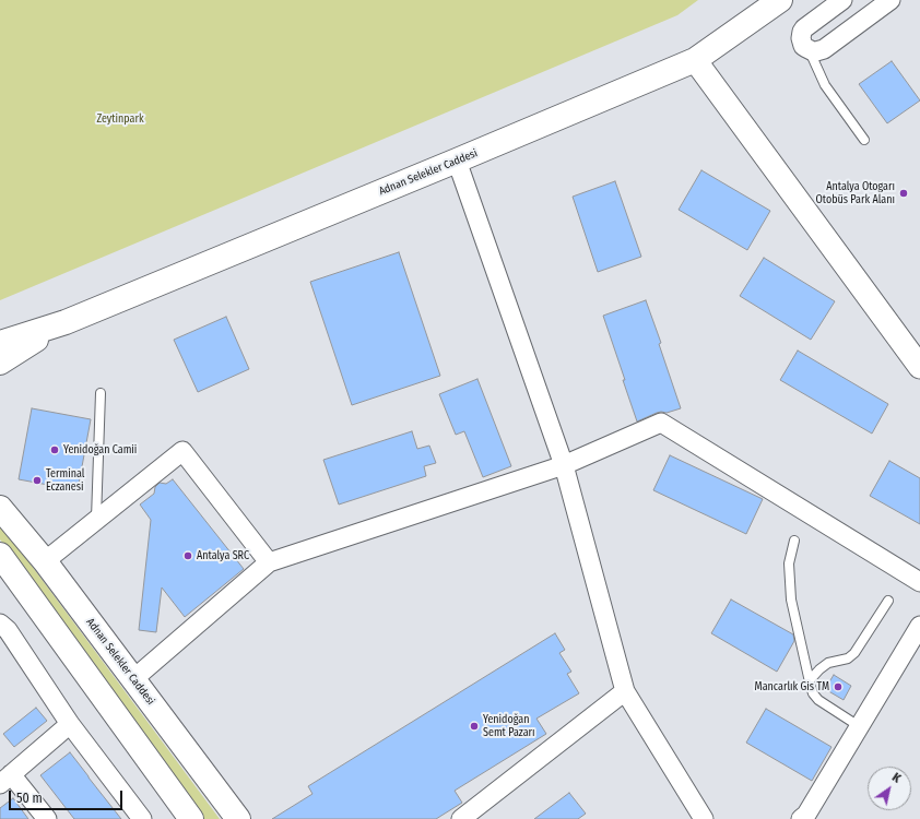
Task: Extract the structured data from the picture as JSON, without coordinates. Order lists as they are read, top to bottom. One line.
{"streets":{"main road":["Adnan Selekler Caddesi"]},"parks":["Zeytinpark"],"places":["Antalya Otogarı Otobüs Park Alanı","Yenidoğan Camii","Terminal Eczanesi","Antalya SRC","Mancarlık Gis TM","Yenidoğan Semt Pazarı"],"scale_bar":"50 m","north":"top right"}
